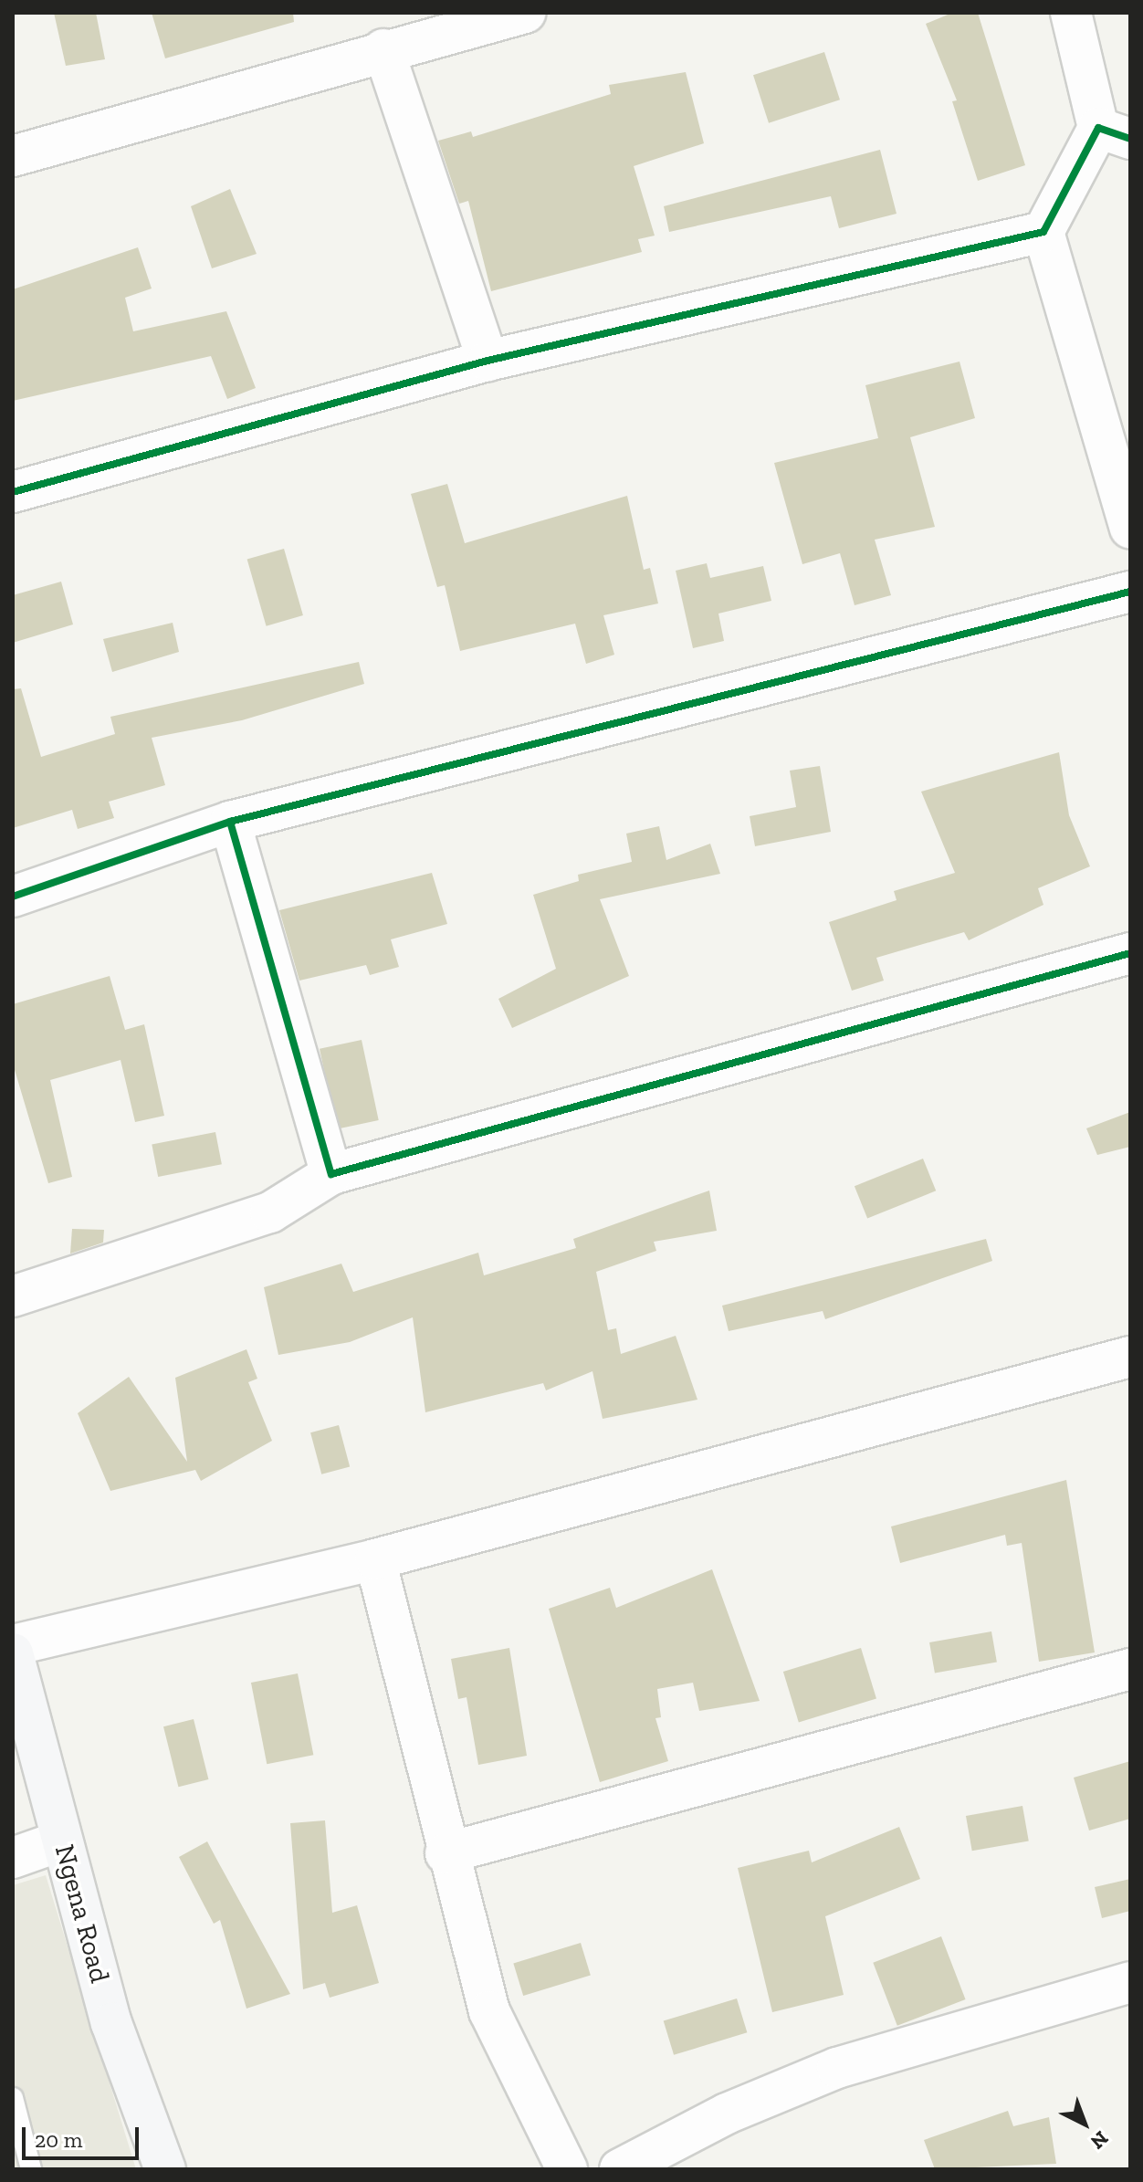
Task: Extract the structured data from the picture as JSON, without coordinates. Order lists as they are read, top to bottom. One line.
{"streets":{"street":["Ngena Road"]},"scale_bar":"20 m","north":"bottom right"}
